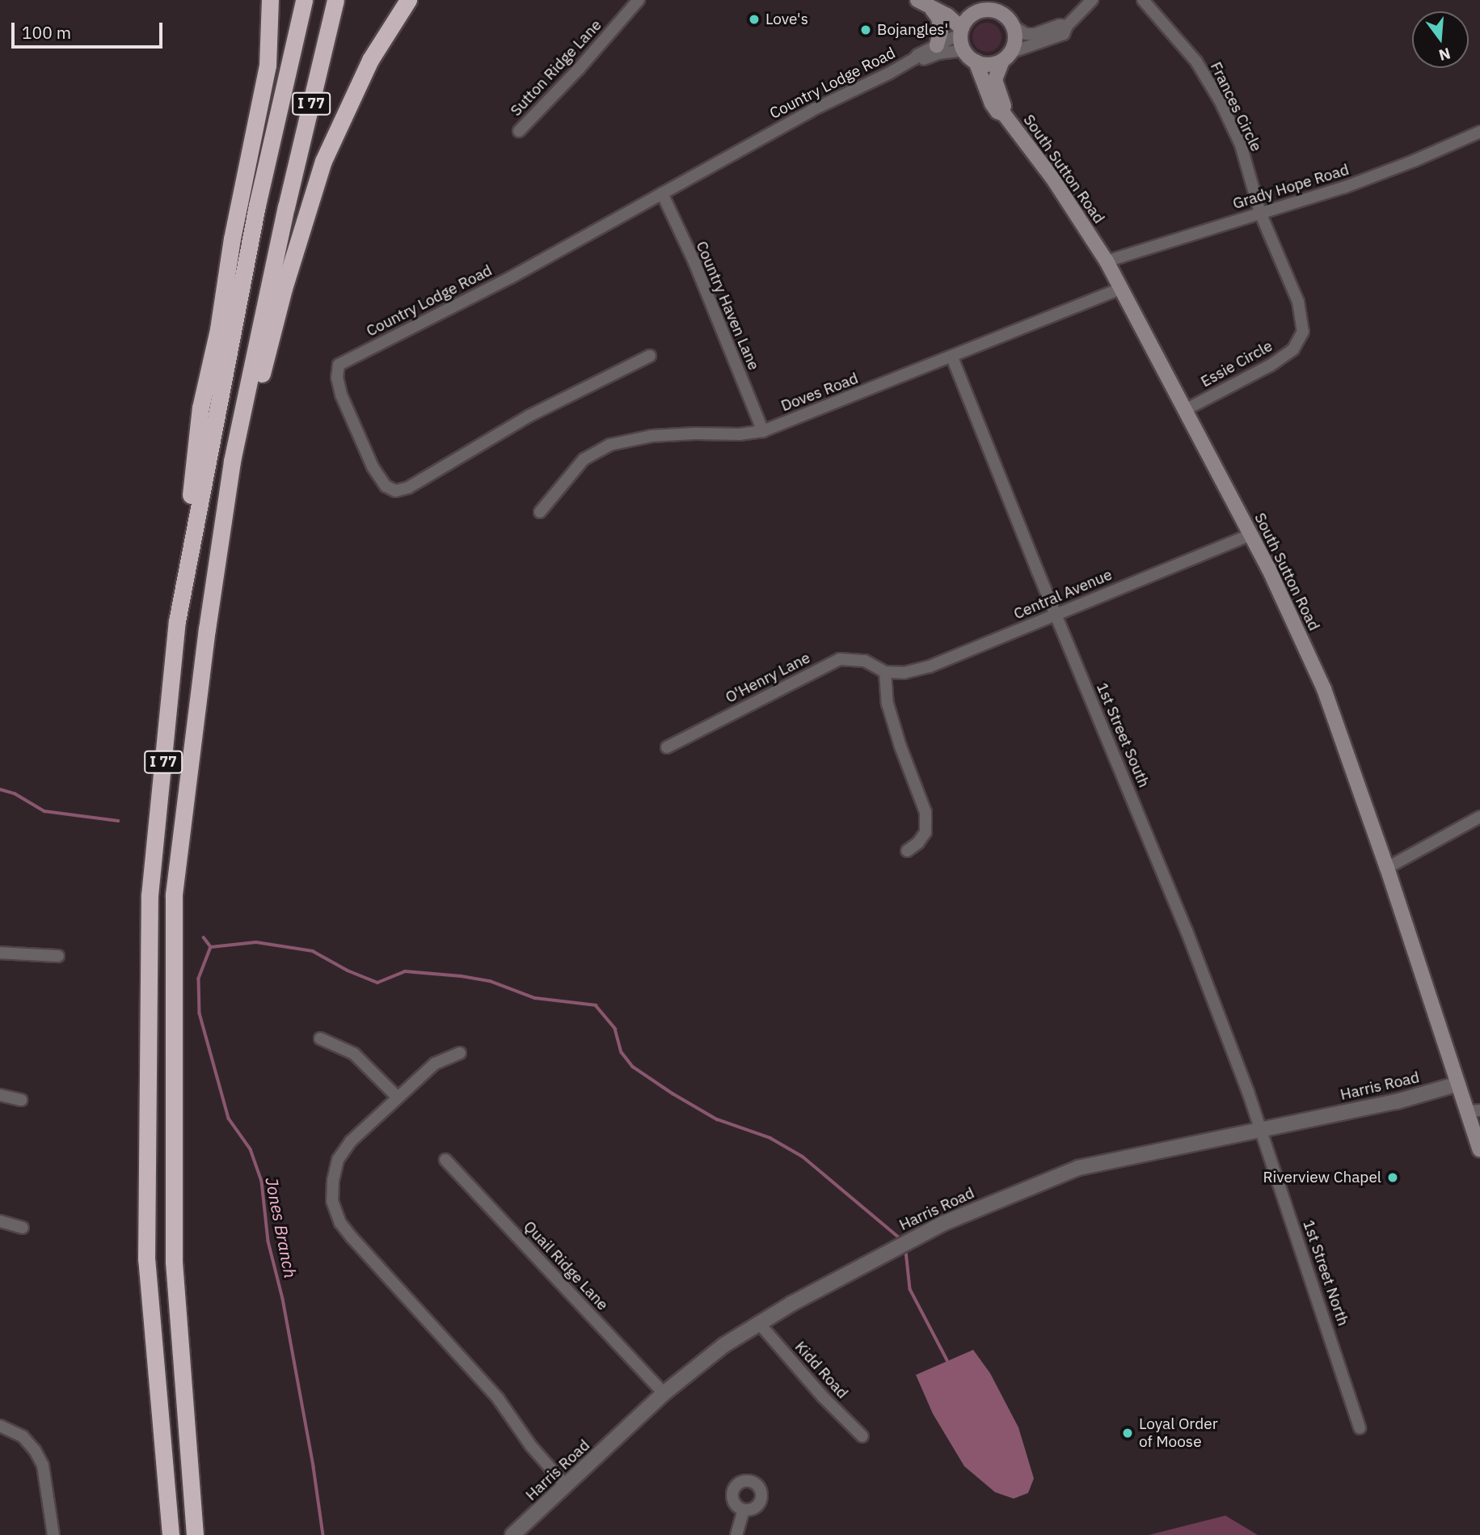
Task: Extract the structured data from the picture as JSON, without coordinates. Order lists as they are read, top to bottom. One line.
{"streets":{"highway":["I 77"],"main road":["South Sutton Road"],"street":["Sutton Ridge Lane","Country Lodge Road","Frances Circle","Grady Hope Road","Country Haven Lane","Essie Circle","Doves Road","Central Avenue","O'Henry Lane","1st Street South","Harris Road","Quail Ridge Lane","1st Street North","Kidd Road"]},"crossings":[["Country Lodge Road","South Sutton Road"],["Country Lodge Road","Country Haven Lane"],["Frances Circle","Grady Hope Road"],["Frances Circle","Essie Circle"],["South Sutton Road","Grady Hope Road"],["South Sutton Road","Essie Circle"],["South Sutton Road","Doves Road"],["South Sutton Road","Central Avenue"],["South Sutton Road","Harris Road"],["Grady Hope Road","Essie Circle"],["Country Haven Lane","Doves Road"],["Doves Road","1st Street South"],["Central Avenue","O'Henry Lane"],["Central Avenue","1st Street South"],["1st Street South","Harris Road"],["1st Street South","1st Street North"],["Harris Road","Quail Ridge Lane"],["Harris Road","1st Street North"],["Harris Road","Kidd Road"]],"water":["Jones Branch"],"places":["Love's","Bojangles'","Riverview Chapel","Loyal Order of Moose"],"scale_bar":"100 m","north":"bottom"}
